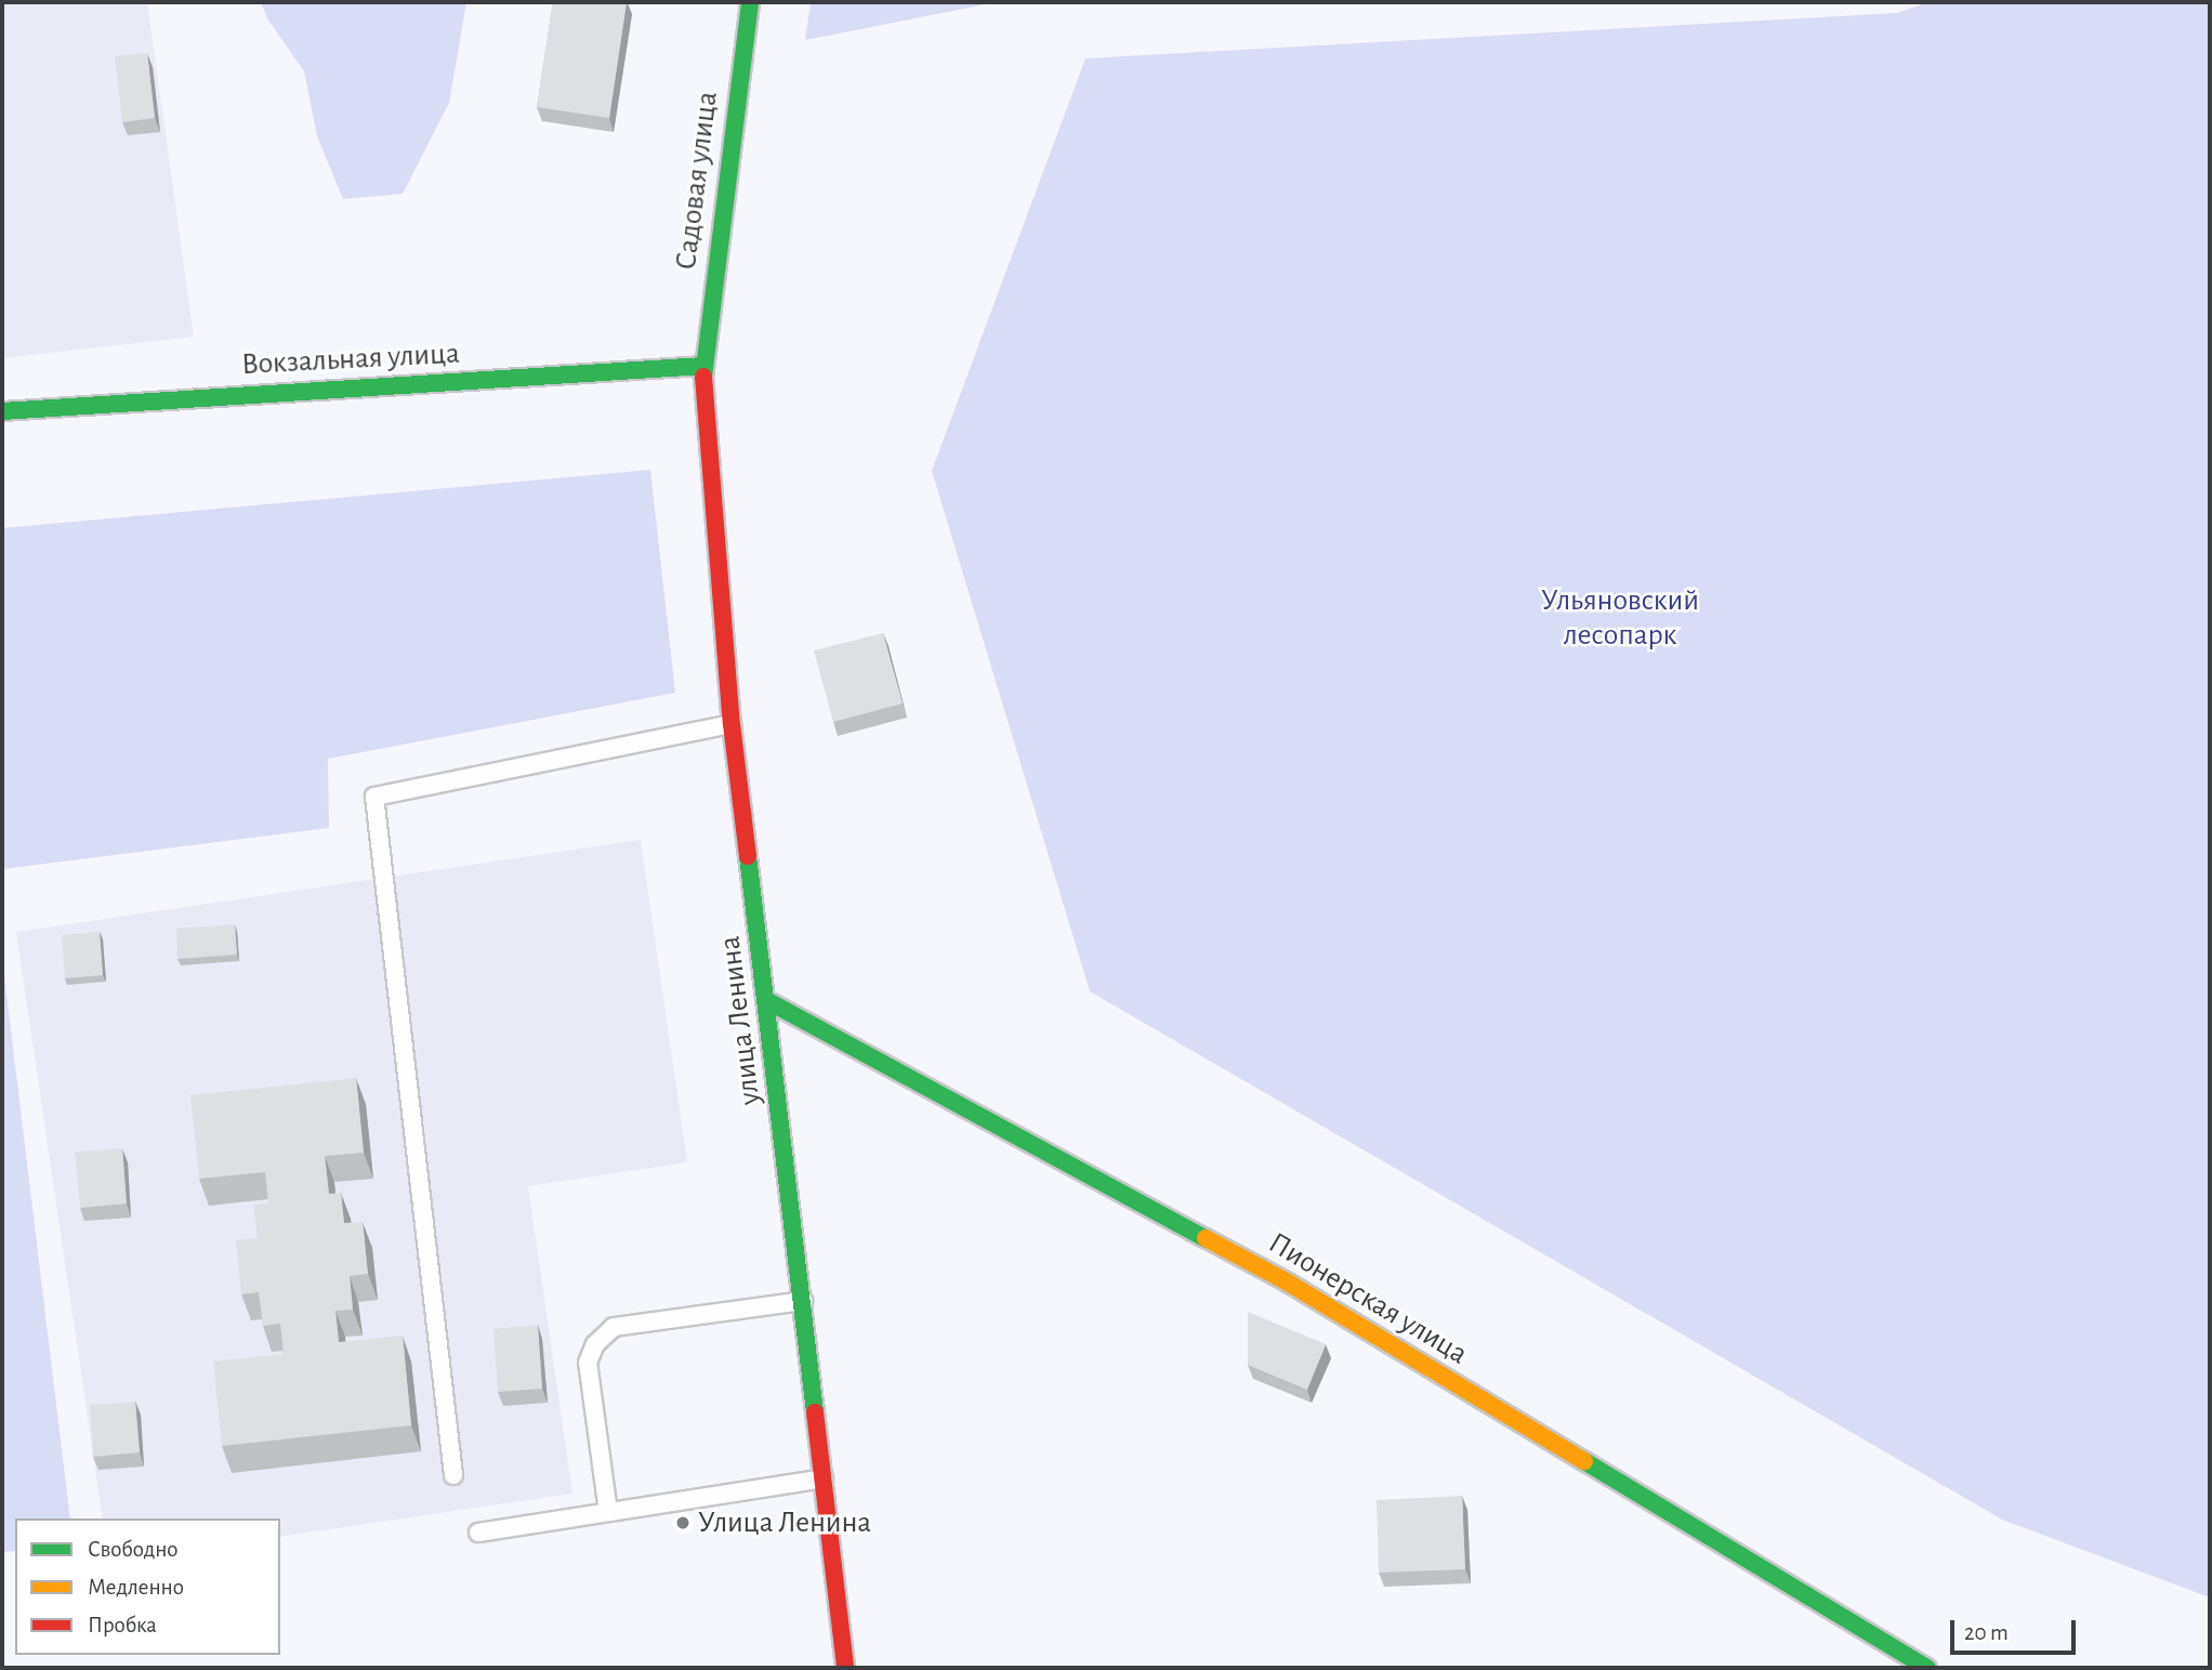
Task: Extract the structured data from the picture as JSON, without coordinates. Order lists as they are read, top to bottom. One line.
{"streets":{"street":["Садовая улица","Вокзальная улица","улица Ленина","Пионерская улица"]},"crossings":[["Садовая улица","Вокзальная улица"],["Садовая улица","улица Ленина"],["Вокзальная улица","улица Ленина"],["улица Ленина","Пионерская улица"]],"parks":["Ульяновский лесопарк"],"places":["Улица Ленина"],"legend":["Свободно","Медленно","Пробка"],"scale_bar":"20 m"}
